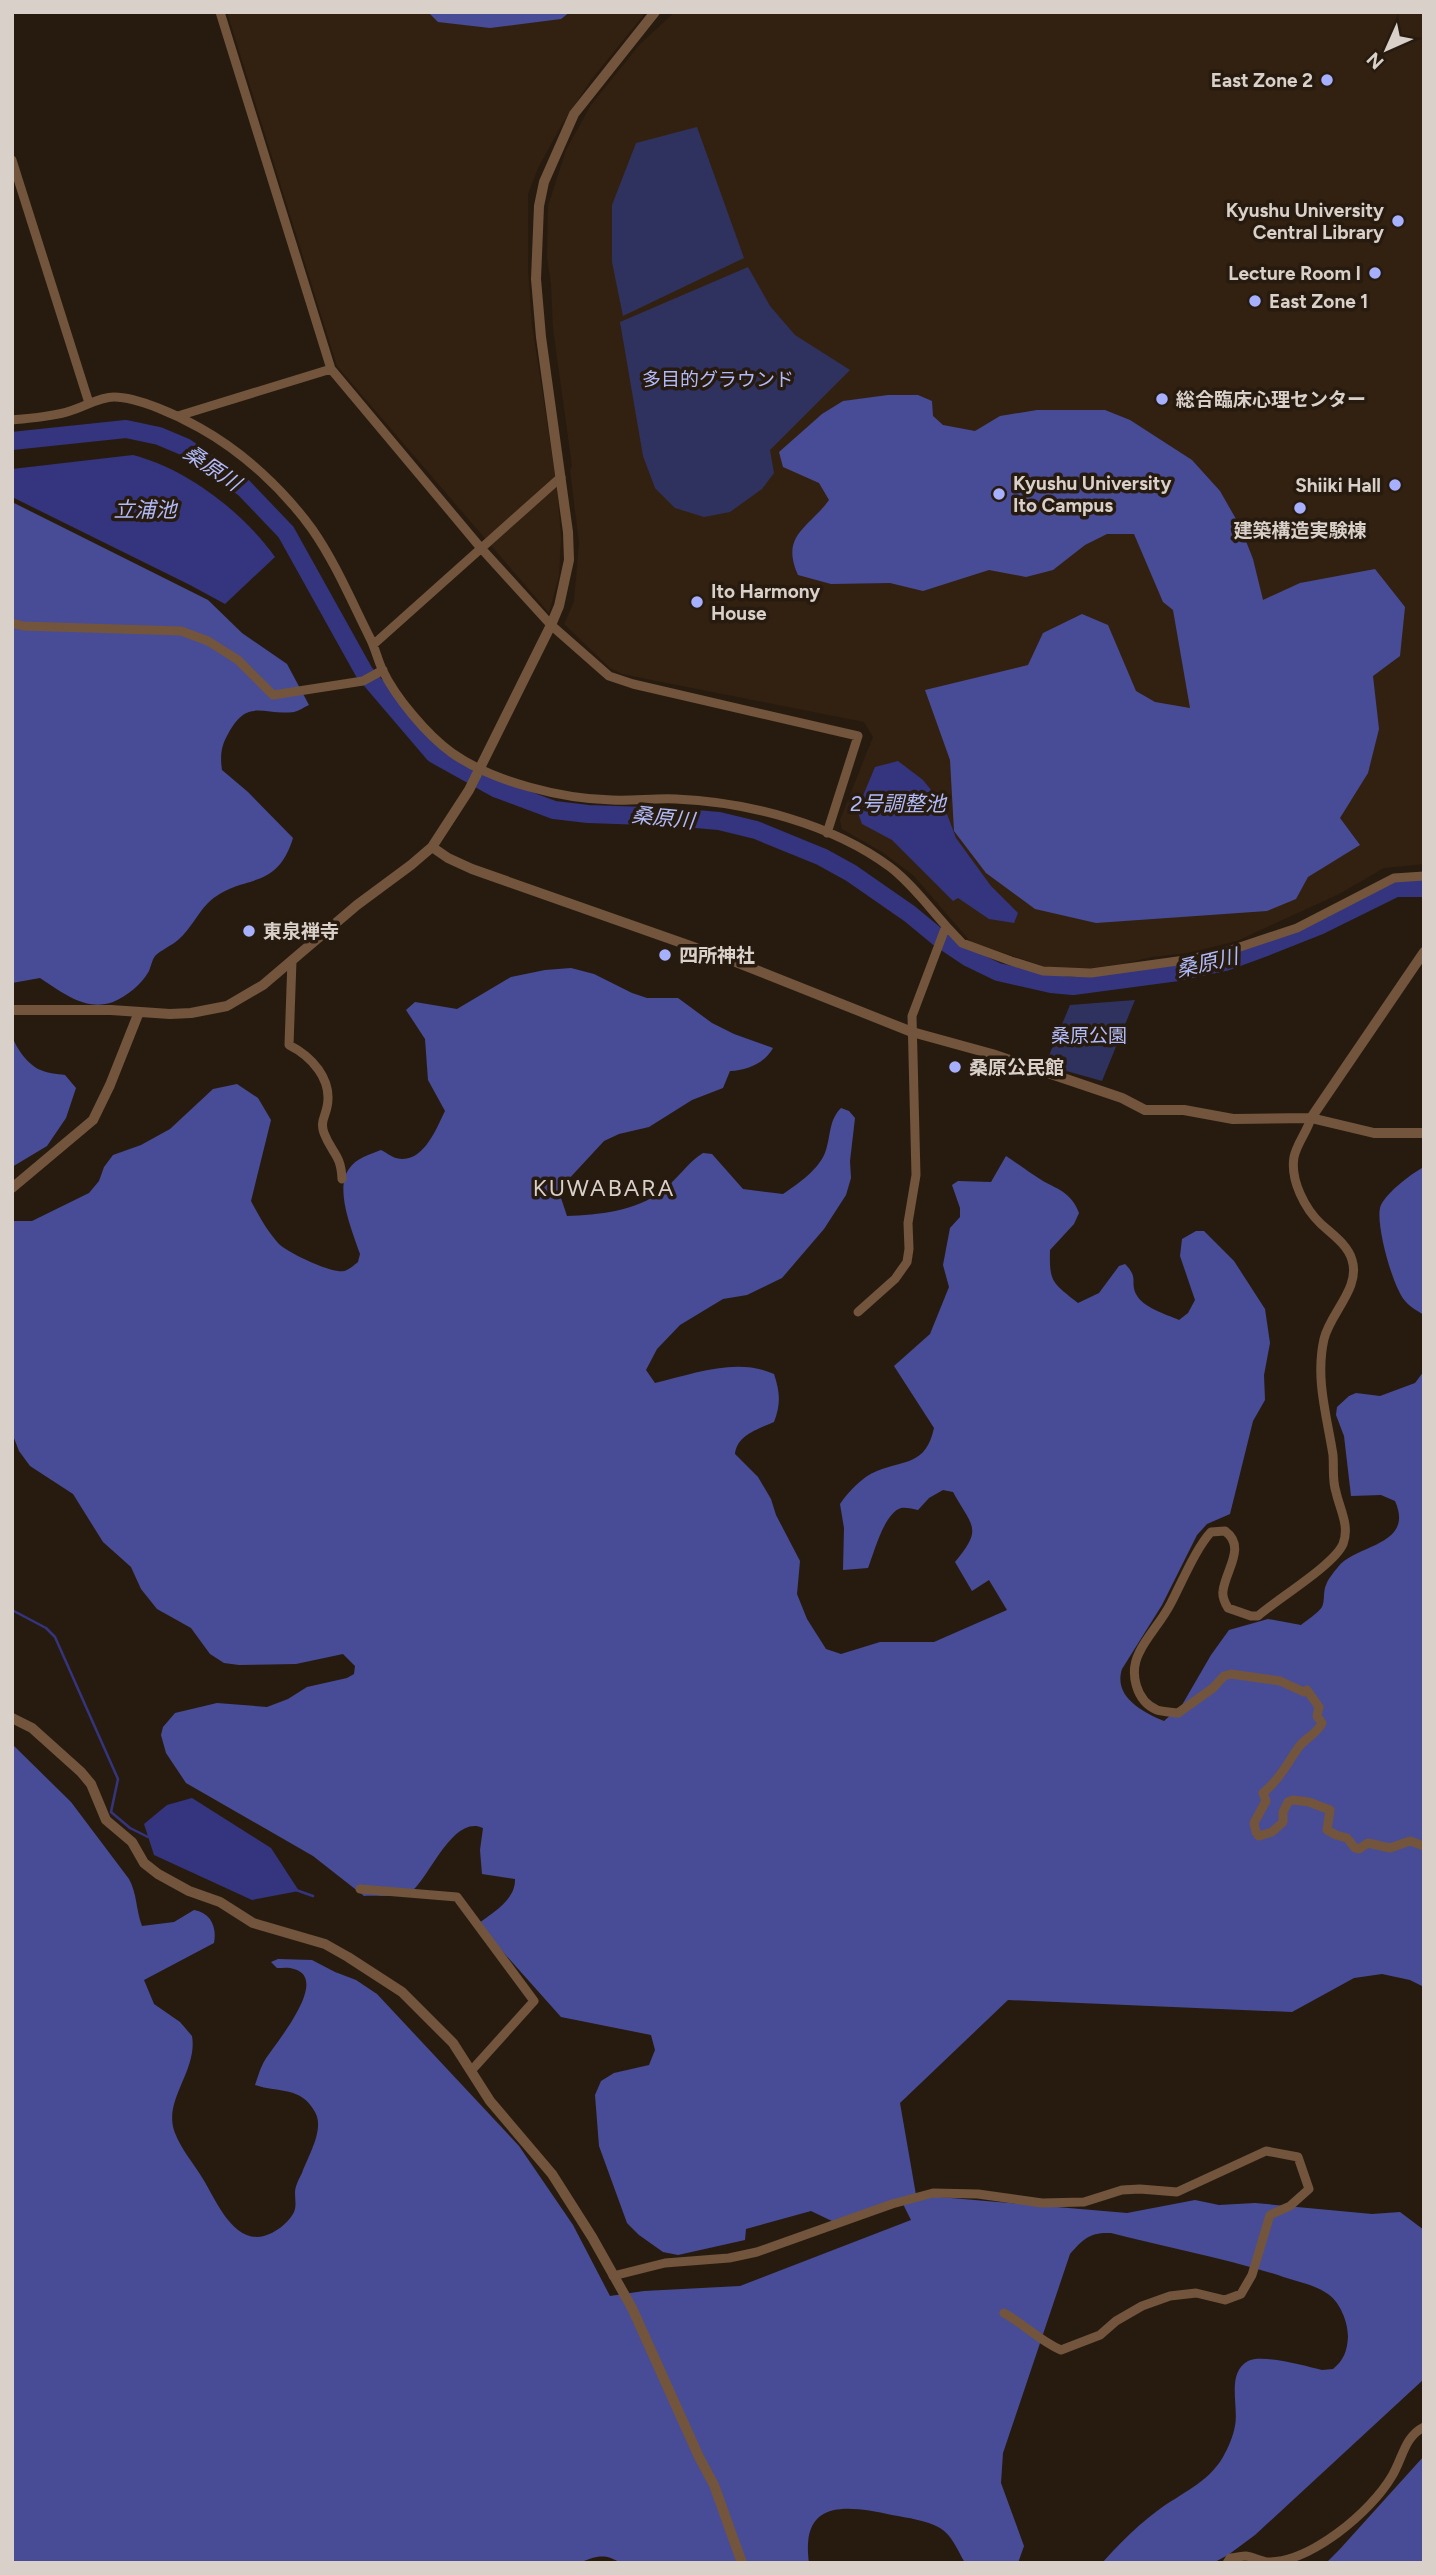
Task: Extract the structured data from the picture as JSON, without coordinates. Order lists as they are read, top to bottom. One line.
{"districts":["KUWABARA"],"water":["桑原川","立浦池","2号調整池"],"parks":["多目的グラウンド","桑原公園"],"places":["East Zone 2","Kyushu University Central Library","Lecture Room I","East Zone 1","総合臨床心理センター","Shiiki Hall","Kyushu University Ito Campus","建築構造実験棟","Ito Harmony House","東泉禅寺","四所神社","桑原公民館"],"north":"bottom left"}
